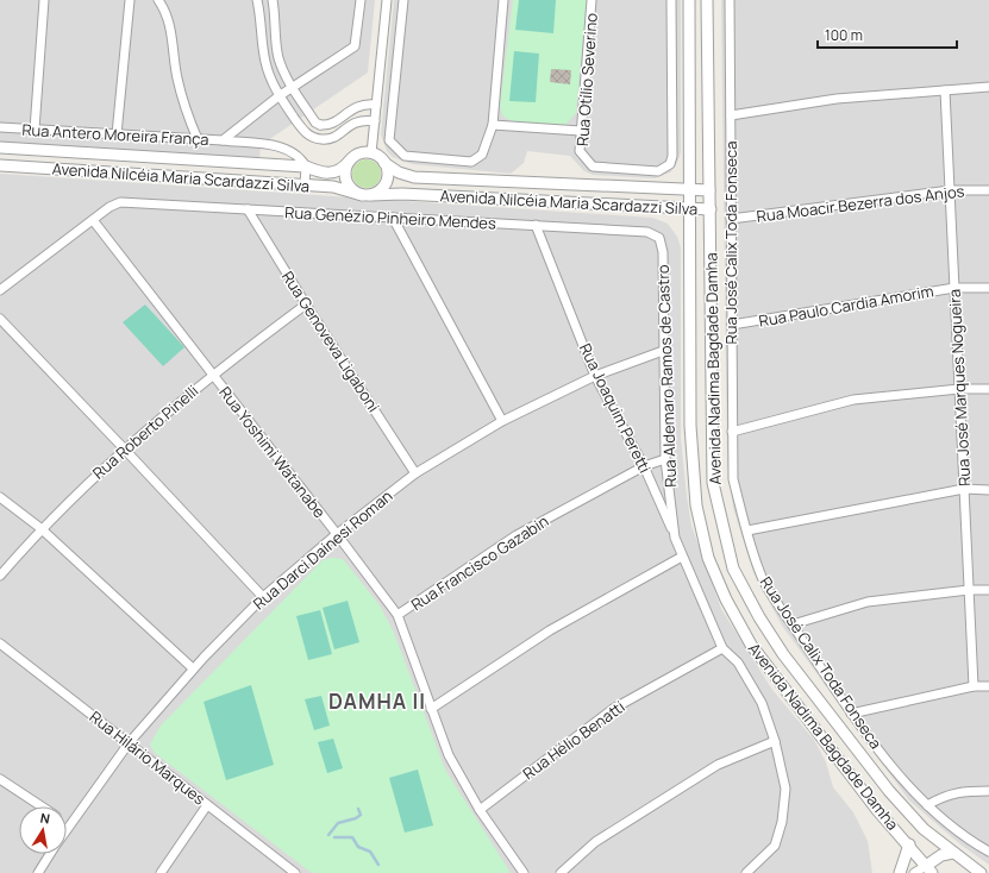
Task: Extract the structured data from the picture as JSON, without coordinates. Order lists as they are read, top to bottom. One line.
{"streets":{"street":["Rua Otílio Severino","Rua Antero Moreira França","Avenida Nilcéia Maria Scardazzi Silva","Rua Moacir Bezerra dos Anjos","Rua Genézio Pinheiro Mendes","Rua José Calix Toda Fonseca","Rua Paulo Cardia Amorim","Rua Genoveva Ligaboni","Avenida Nadima Bagdade Damha","Rua Aldemaro Ramos de Castro","Rua José Marques Nogueira","Rua Joaquim Peretti","Rua Roberto Pinelli","Rua Yoshimi Watanabe","Rua Darci Dainesi Roman","Rua Francisco Gazabin","Rua Hélio Benatti","Rua Hilário Marques"]},"crossings":[["Avenida Nilcéia Maria Scardazzi Silva","Avenida Nadima Bagdade Damha"],["Rua Moacir Bezerra dos Anjos","Rua José Calix Toda Fonseca"],["Rua Moacir Bezerra dos Anjos","Rua José Marques Nogueira"],["Rua Genézio Pinheiro Mendes","Rua Genoveva Ligaboni"],["Rua Genézio Pinheiro Mendes","Rua Aldemaro Ramos de Castro"],["Rua Genézio Pinheiro Mendes","Rua Joaquim Peretti"],["Rua Genézio Pinheiro Mendes","Rua Yoshimi Watanabe"],["Rua José Calix Toda Fonseca","Rua Paulo Cardia Amorim"],["Rua Paulo Cardia Amorim","Rua José Marques Nogueira"],["Rua Genoveva Ligaboni","Rua Roberto Pinelli"],["Rua Genoveva Ligaboni","Rua Darci Dainesi Roman"],["Rua Aldemaro Ramos de Castro","Rua Joaquim Peretti"],["Rua Aldemaro Ramos de Castro","Rua Darci Dainesi Roman"],["Rua Aldemaro Ramos de Castro","Rua Francisco Gazabin"],["Rua Aldemaro Ramos de Castro","Rua Hélio Benatti"],["Rua Joaquim Peretti","Rua Darci Dainesi Roman"],["Rua Joaquim Peretti","Rua Francisco Gazabin"],["Rua Roberto Pinelli","Rua Yoshimi Watanabe"],["Rua Yoshimi Watanabe","Rua Darci Dainesi Roman"],["Rua Yoshimi Watanabe","Rua Francisco Gazabin"],["Rua Yoshimi Watanabe","Rua Hélio Benatti"],["Rua Darci Dainesi Roman","Rua Hilário Marques"]],"districts":["DAMHA II"],"scale_bar":"100 m","north":"top"}
